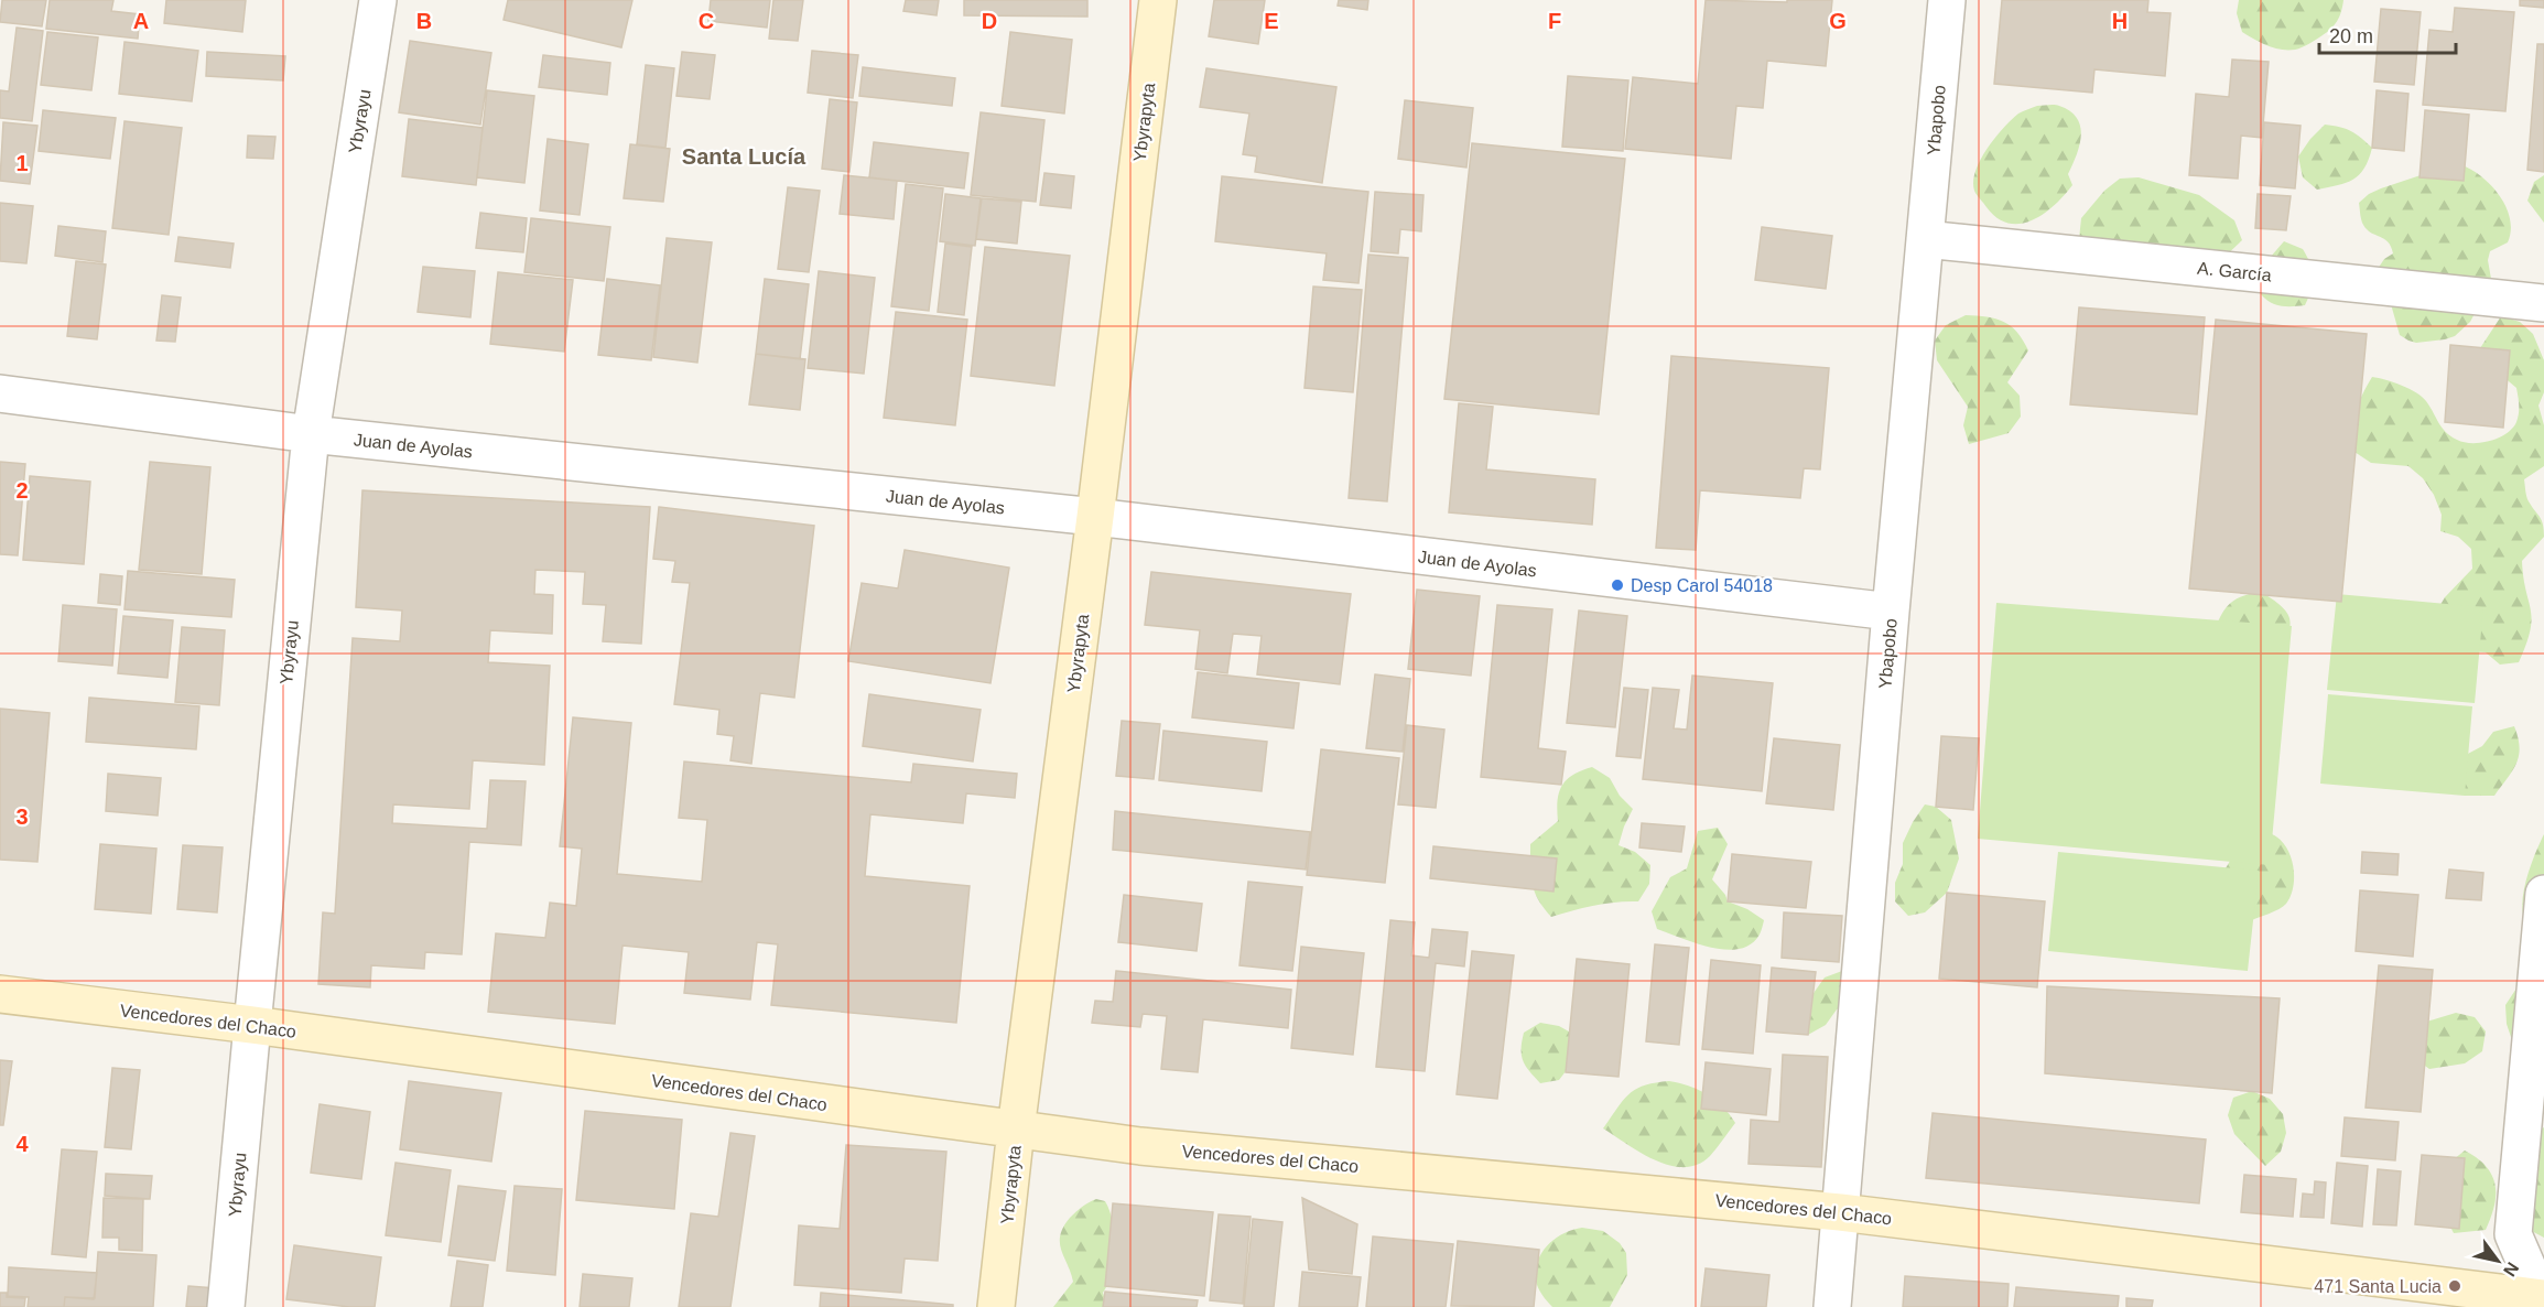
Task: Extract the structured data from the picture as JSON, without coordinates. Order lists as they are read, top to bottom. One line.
{"streets":{"street":["Ybapobo","Ybyrayu","Ybyrapyta","A. García","Juan de Ayolas","Vencedores del Chaco"]},"crossings":[["Ybapobo","A. García"],["Ybapobo","Juan de Ayolas"],["Ybapobo","Vencedores del Chaco"],["Ybyrayu","Juan de Ayolas"],["Ybyrayu","Vencedores del Chaco"],["Ybyrapyta","Juan de Ayolas"],["Ybyrapyta","Vencedores del Chaco"]],"districts":["Santa Lucía"],"places":["Desp Carol 54018","471 Santa Lucia"],"scale_bar":"20 m","north":"bottom right","grid":{"columns":["A","B","C","D","E","F","G","H"],"rows":["1","2","3","4"]}}
